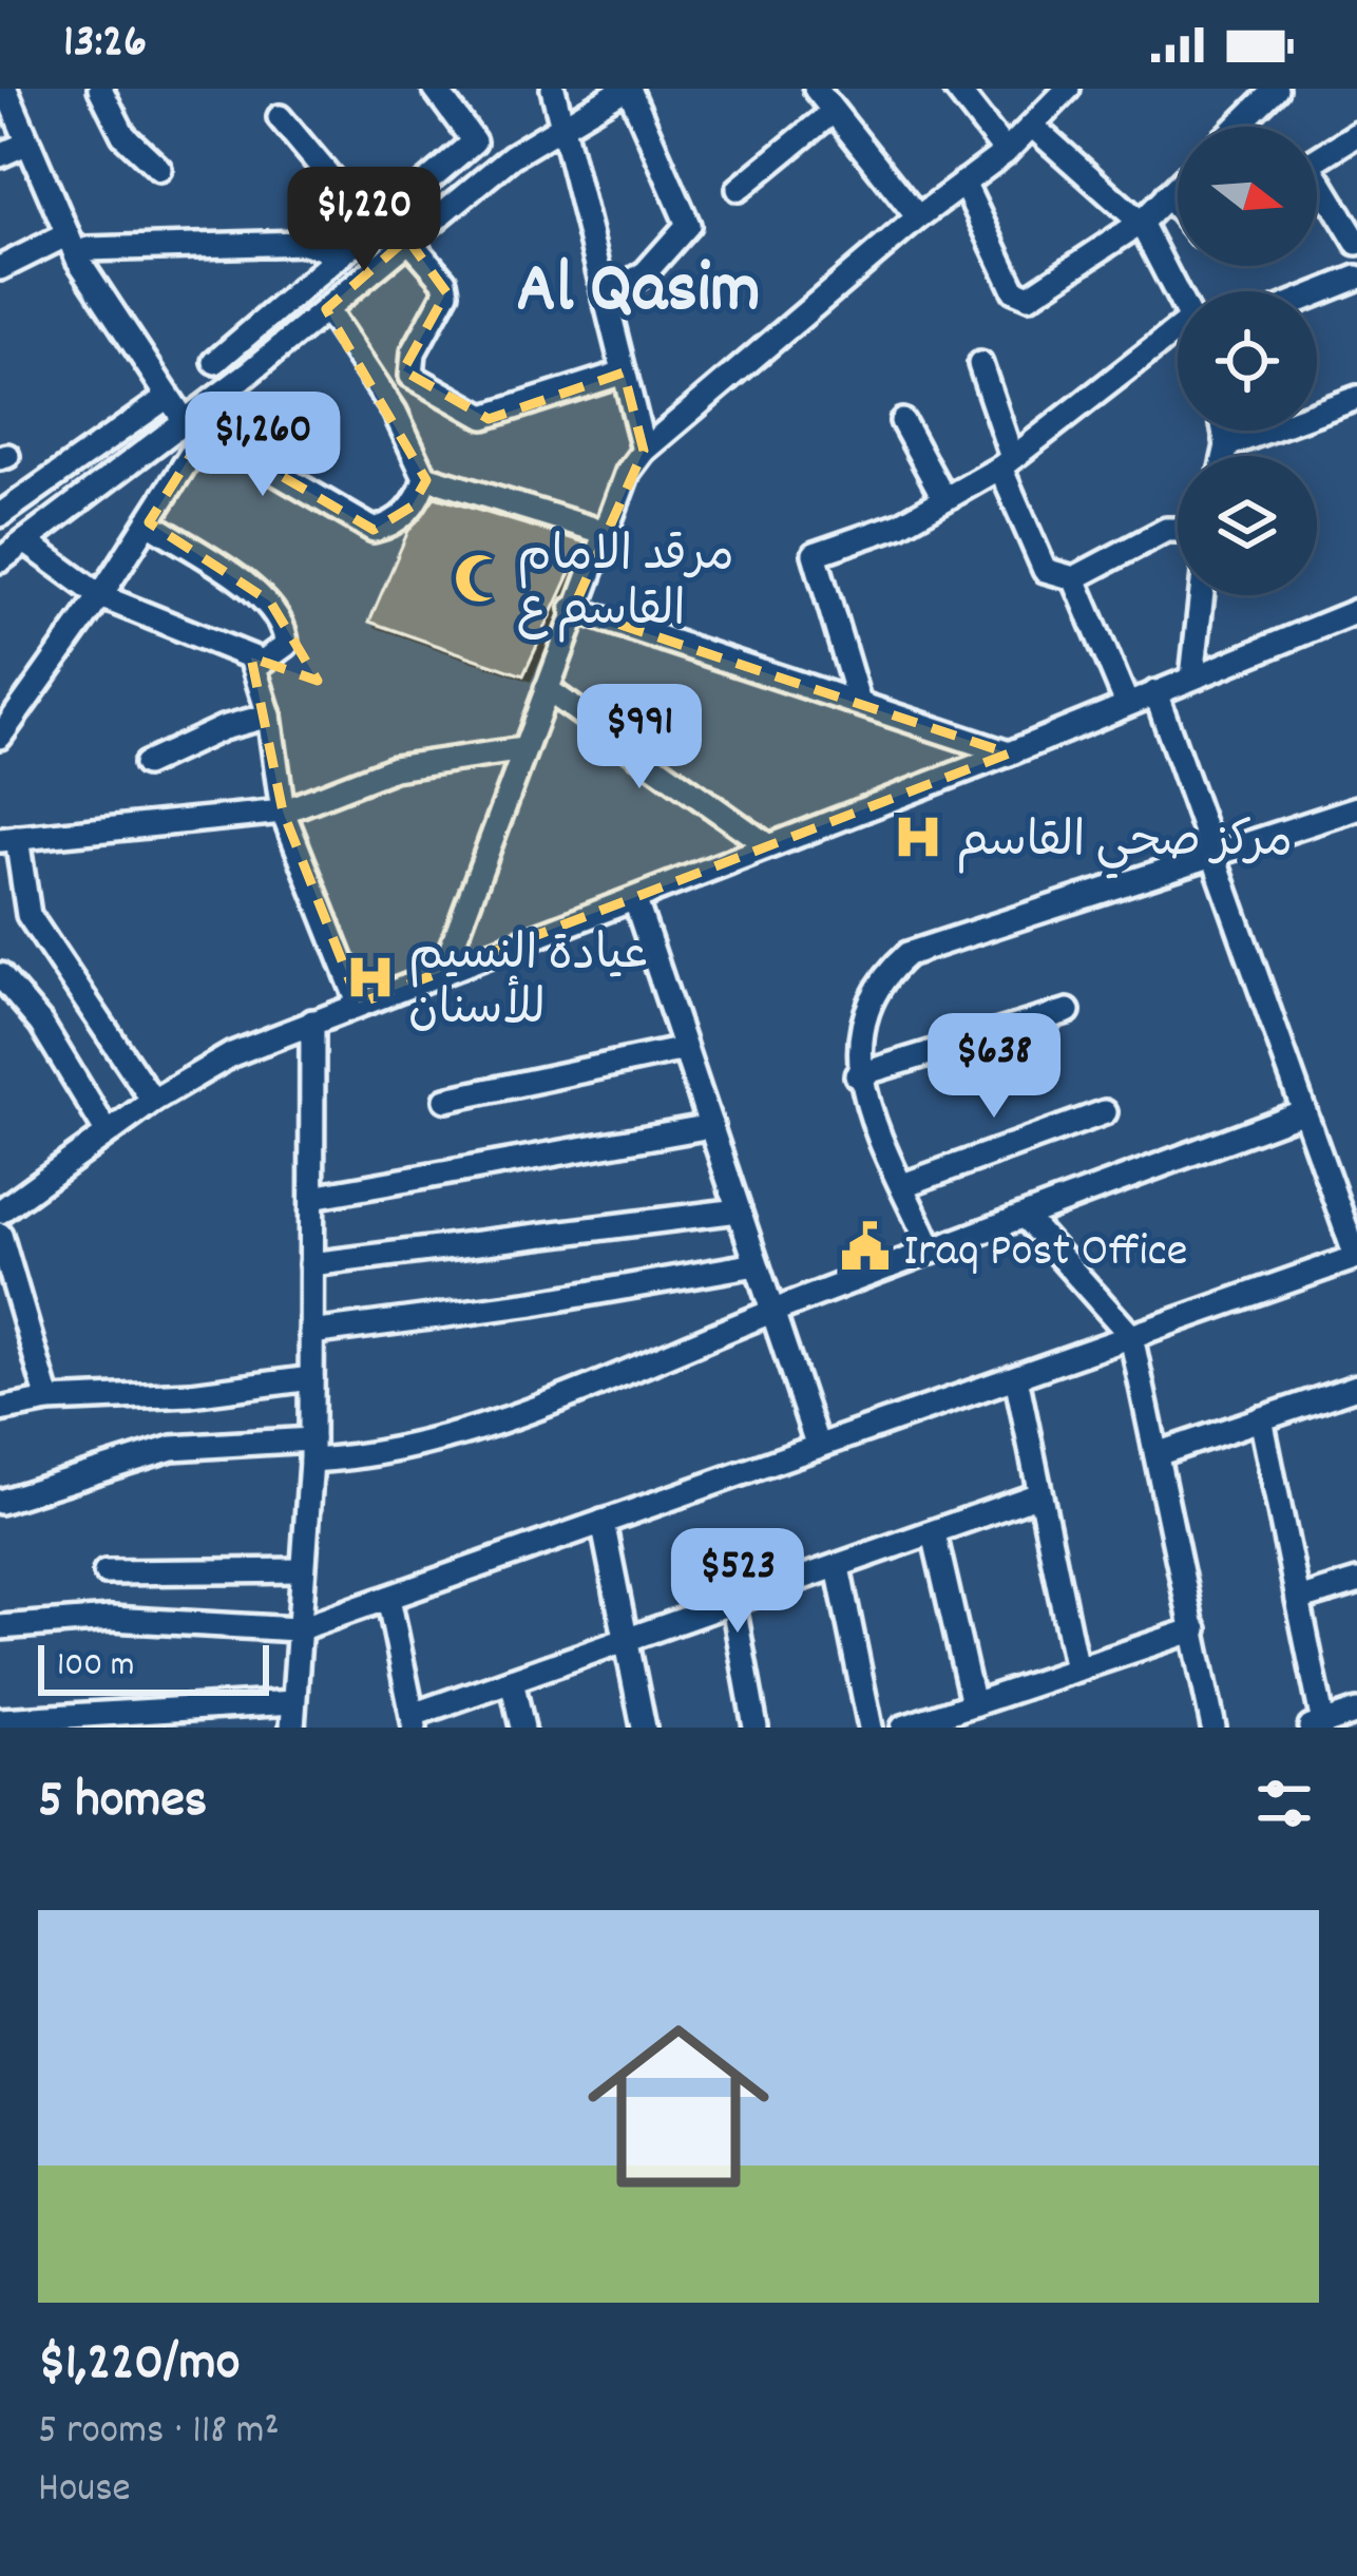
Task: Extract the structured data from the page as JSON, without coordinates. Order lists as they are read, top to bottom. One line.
{"districts":["Al Qasim"],"places":{"mosque":["مرقد الامام القاسم ع"],"hospital":["مركز صحي القاسم","عيادة النسيم للأسنان"],"public building":["Iraq Post Office"]},"scale_bar":"100 m","north":"right","page":{"status":"13:26","price":["$1,220","$1,260","$991","$638","$523"],"scale":"100 m","heading":"5 homes","list":[{"name":"$1,220/mo","note":"5 rooms · 118 m² · House"}]}}
